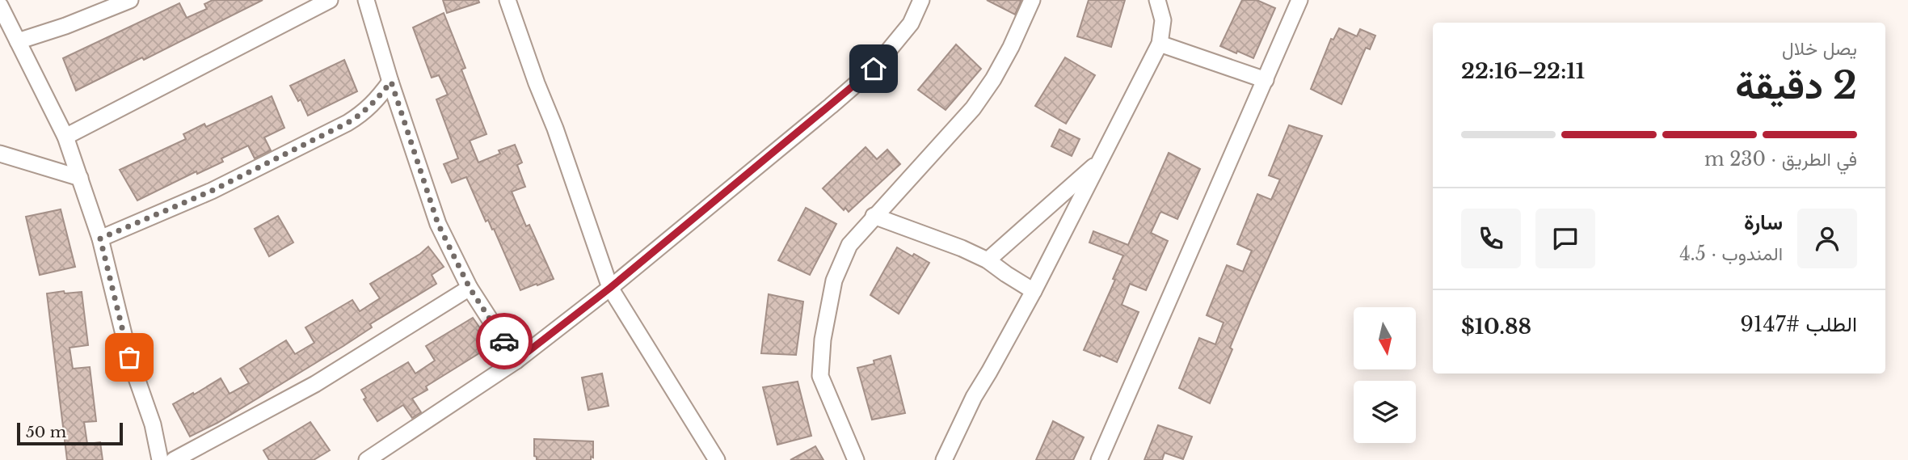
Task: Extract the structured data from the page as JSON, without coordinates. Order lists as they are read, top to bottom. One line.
{"scale_bar":"50 m","north":"bottom","page":{"heading":["2 دقيقة","يصل خلال","22:11–22:16"],"panel":["سارة","المندوب · 4.5","الطلب #9147","$10.88"],"bar":"في الطريق · 230 m","scale":"50 m"}}
